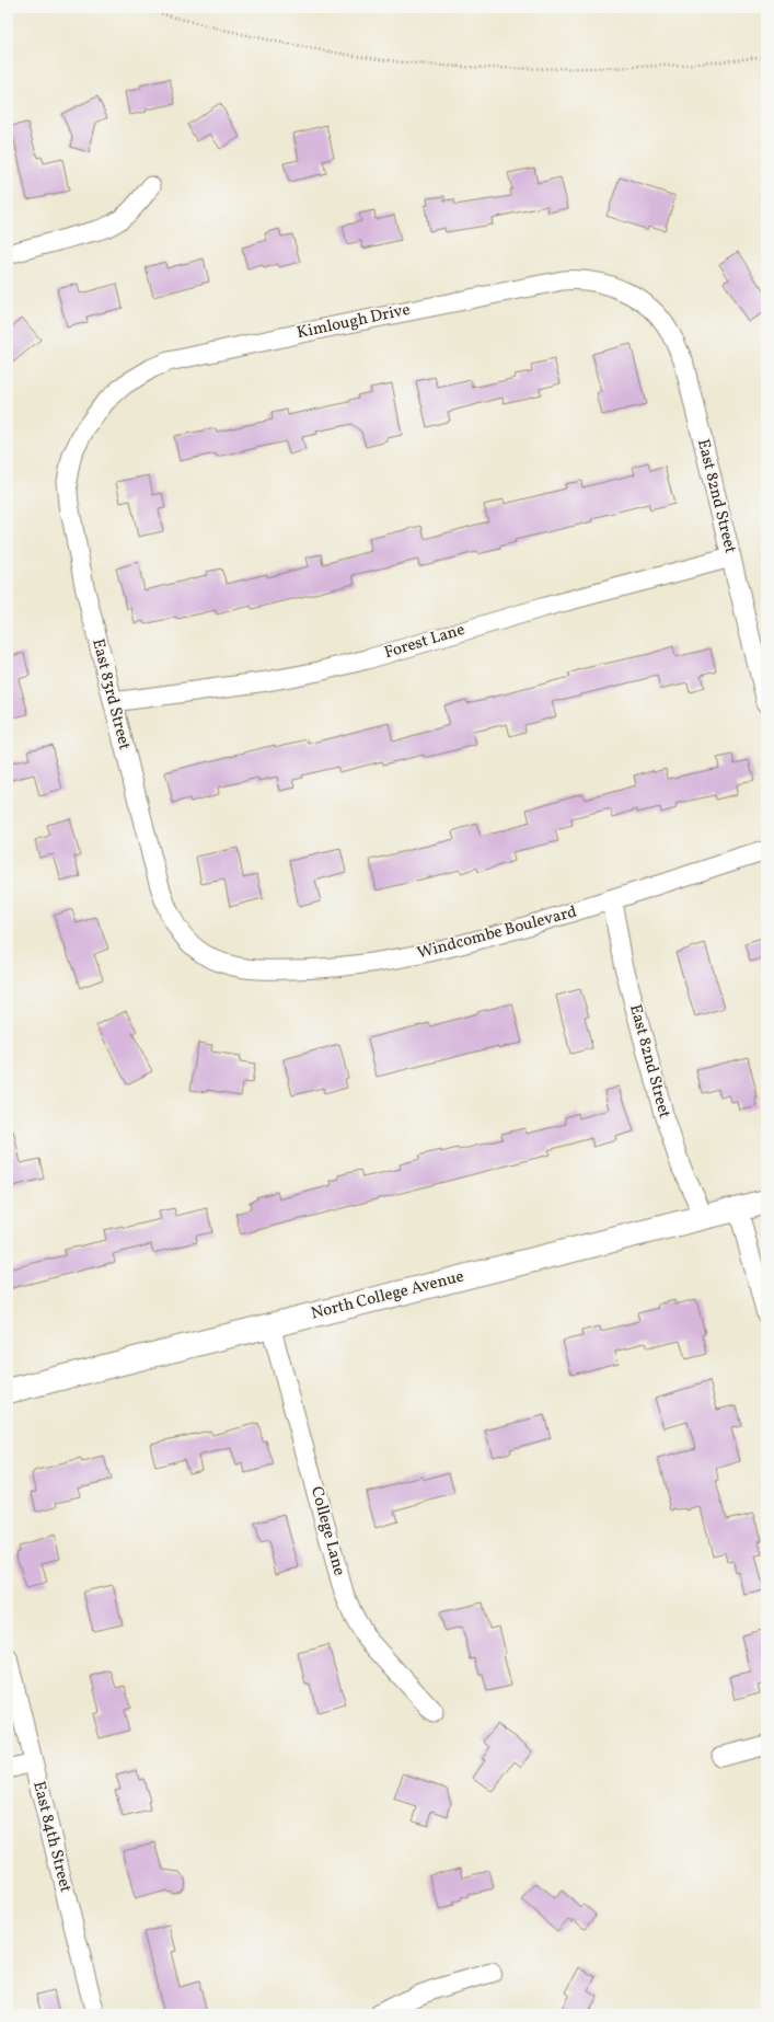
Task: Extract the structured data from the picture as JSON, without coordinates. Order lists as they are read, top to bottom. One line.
{"streets":{"main road":["North College Avenue"],"street":["Kimlough Drive","East 82nd Street","Forest Lane","East 83rd Street","Windcombe Boulevard","College Lane","East 84th Street"]},"crossings":[["Kimlough Drive","East 82nd Street"],["Kimlough Drive","East 83rd Street"],["East 82nd Street","Forest Lane"],["East 82nd Street","Windcombe Boulevard"],["East 82nd Street","North College Avenue"],["Forest Lane","East 83rd Street"],["East 83rd Street","Windcombe Boulevard"],["North College Avenue","College Lane"]]}
